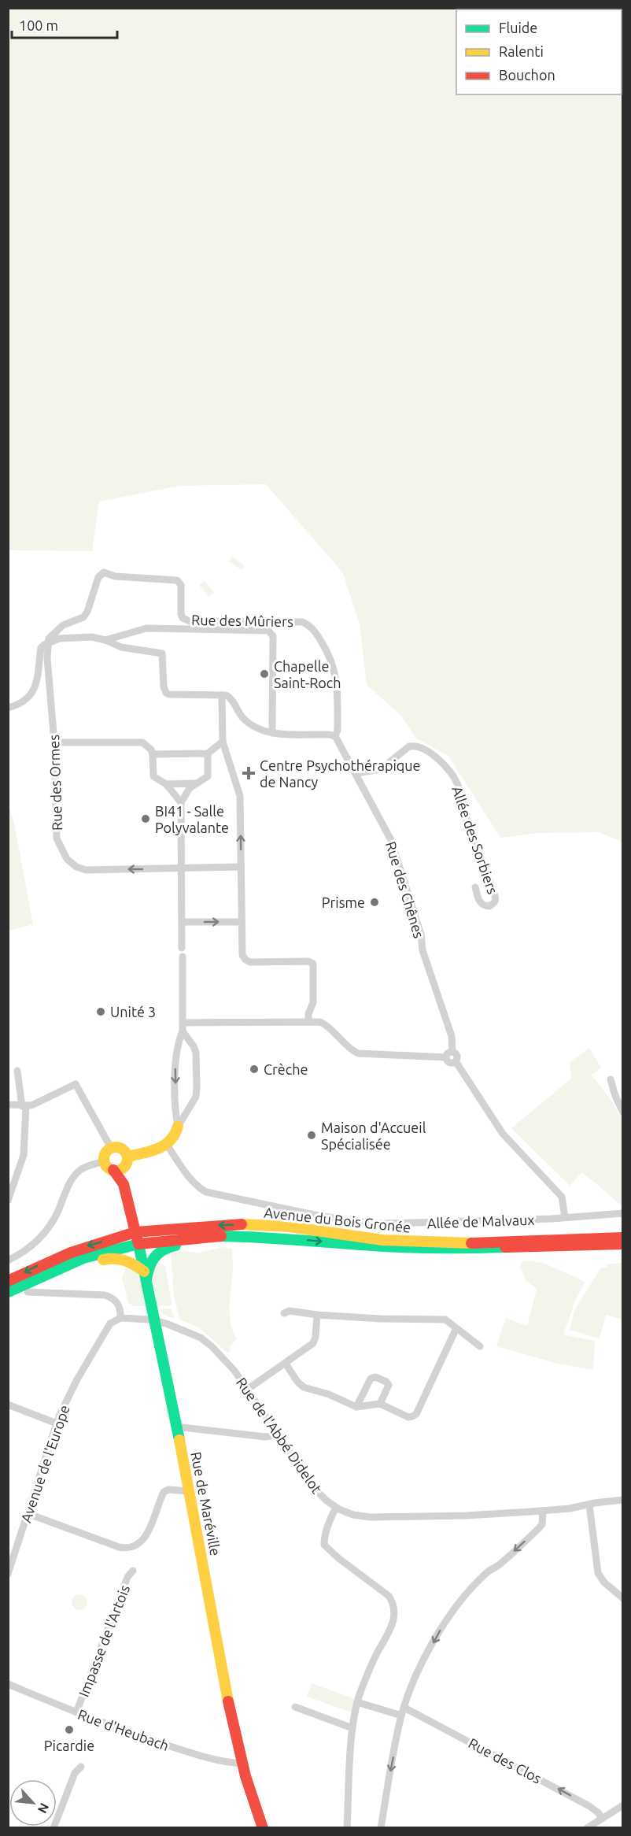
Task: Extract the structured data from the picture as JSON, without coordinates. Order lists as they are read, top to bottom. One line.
{"streets":{"main road":["Avenue du Bois Gronée","Rue de Maréville"],"street":["Rue des Mûriers","Rue des Ormes","Allée des Sorbiers","Rue des Chênes","Allée de Malvaux","Rue de l'Abbé Didelot","Avenue de l'Europe","Impasse de l'Artois","Rue d'Heubach","Rue des Clos"]},"crossings":[["Rue des Mûriers","Rue des Ormes"],["Rue des Mûriers","Rue des Chênes"],["Allée des Sorbiers","Rue des Chênes"],["Avenue du Bois Gronée","Rue de Maréville"],["Rue de l'Abbé Didelot","Rue de Maréville"],["Rue de Maréville","Rue d'Heubach"],["Impasse de l'Artois","Rue d'Heubach"]],"one_way":["Rue des Clos"],"places":{"other":["Chapelle Saint-Roch","BI41 - Salle Polyvalante","Prisme","Unité 3","Crèche","Maison d'Accueil Spécialisée","Picardie"],"health":["Centre Psychothérapique de Nancy"]},"legend":["Fluide","Ralenti","Bouchon"],"scale_bar":"100 m","north":"bottom right"}
